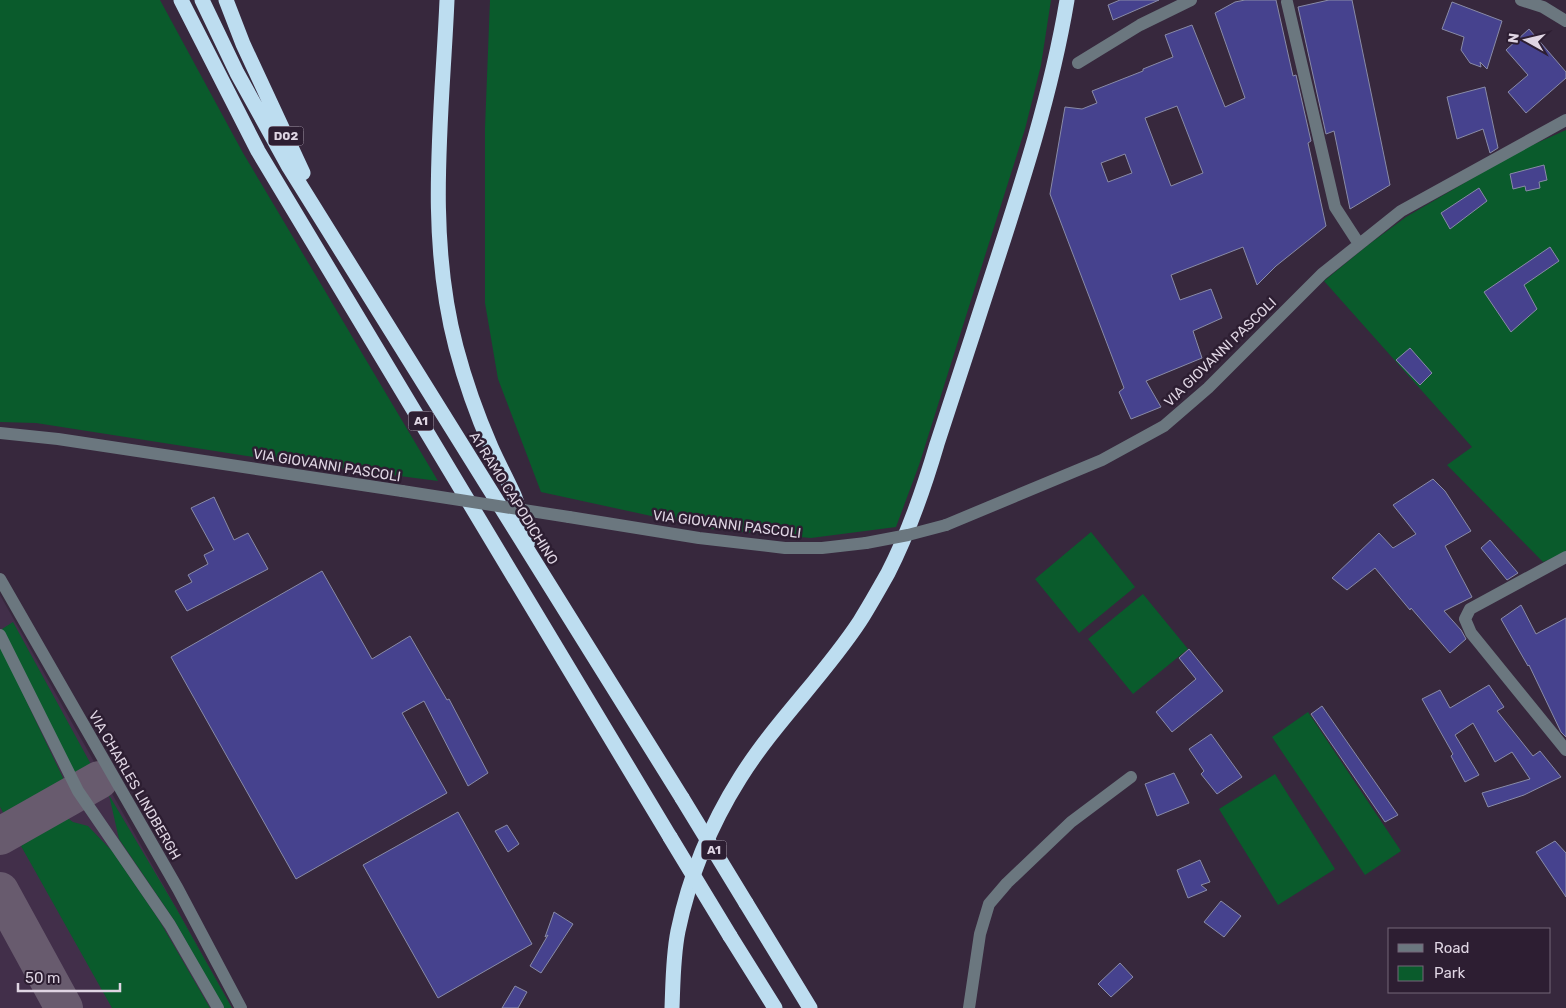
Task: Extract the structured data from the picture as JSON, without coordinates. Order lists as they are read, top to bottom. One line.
{"streets":{"highway":["D02","A1","A1 RAMO CAPODICHINO"],"street":["VIA GIOVANNI PASCOLI","VIA CHARLES LINDBERGH"]},"crossings":[["D02","A1 RAMO CAPODICHINO"]],"legend":["Road","Park"],"scale_bar":"50 m","north":"left"}
